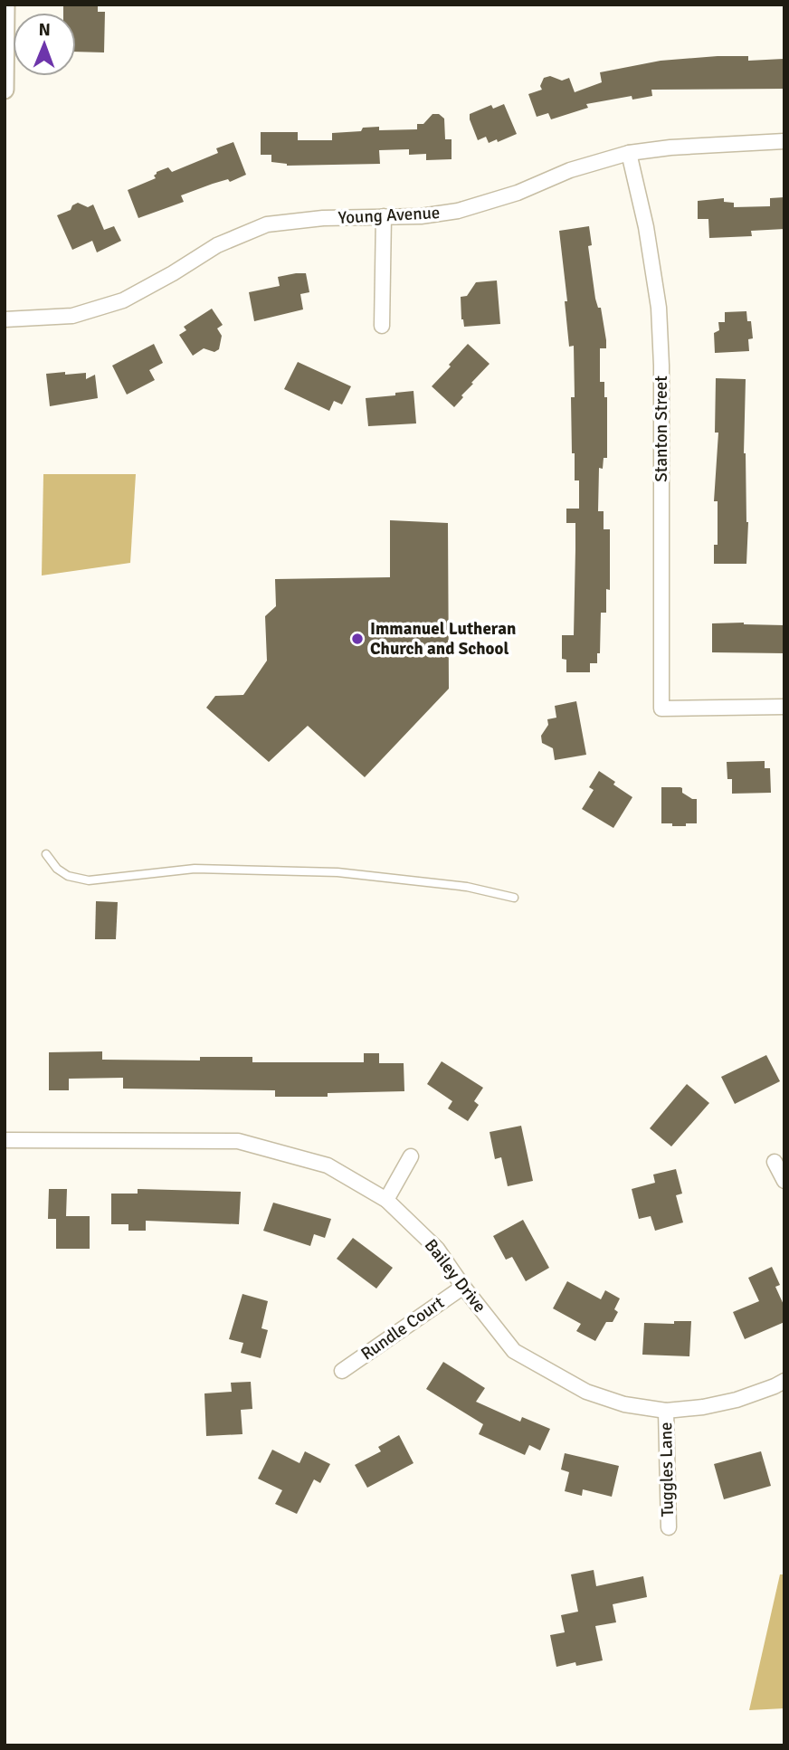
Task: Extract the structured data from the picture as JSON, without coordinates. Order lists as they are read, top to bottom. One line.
{"streets":{"street":["Young Avenue","Stanton Street","Bailey Drive","Rundle Court","Tuggles Lane"]},"crossings":[["Young Avenue","Stanton Street"],["Bailey Drive","Rundle Court"],["Bailey Drive","Tuggles Lane"]],"places":["Immanuel Lutheran Church and School"],"north":"top"}
